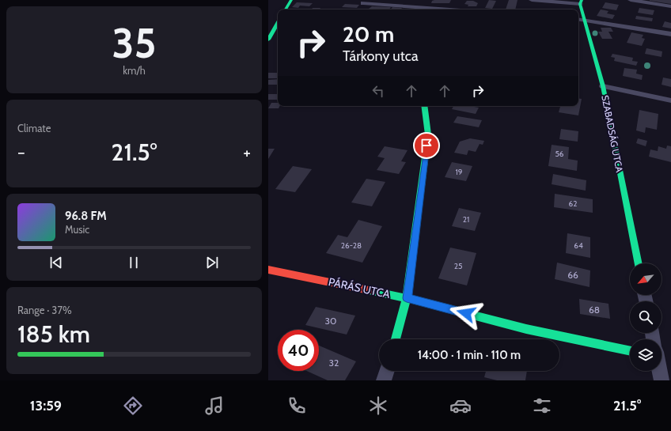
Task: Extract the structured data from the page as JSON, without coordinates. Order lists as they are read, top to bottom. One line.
{"streets":{"street":["SZABADSÁG UTCA","PÁRÁS UTCA"]},"house_numbers":["56","19","62","21","26-28","64","25","66","68","30","32"],"north":"bottom left","page":{"tile":[["35","km/h"],"Climate",["Range · 37%","185 km"]],"turn":["20 m","Tárkony utca"],"heat":["−","21.5°","+"],"song":["96.8 FM","Music"],"limit":"40","trip":"14:00 · 1 min · 110 m","tabs":["13:59","21.5°"]}}
